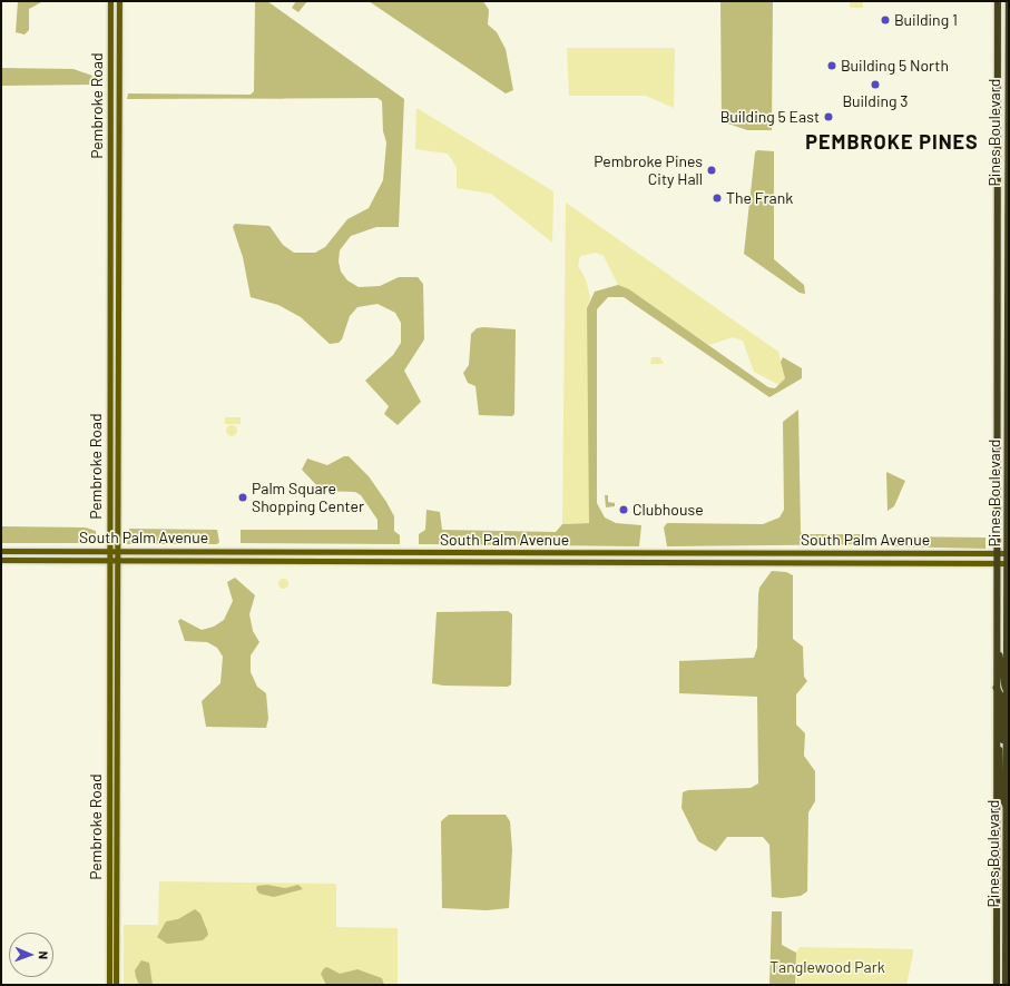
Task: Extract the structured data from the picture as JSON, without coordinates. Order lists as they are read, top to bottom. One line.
{"streets":{"highway":["Pines Boulevard"],"main road":["Pembroke Road","South Palm Avenue"]},"crossings":[["Pembroke Road","South Palm Avenue"],["Pines Boulevard","South Palm Avenue"]],"districts":["PEMBROKE PINES"],"parks":["Tanglewood Park"],"places":["Building 1","Building 5 North","Building 3","Building 5 East","Pembroke Pines City Hall","The Frank","Palm Square Shopping Center","Clubhouse"],"north":"right"}
